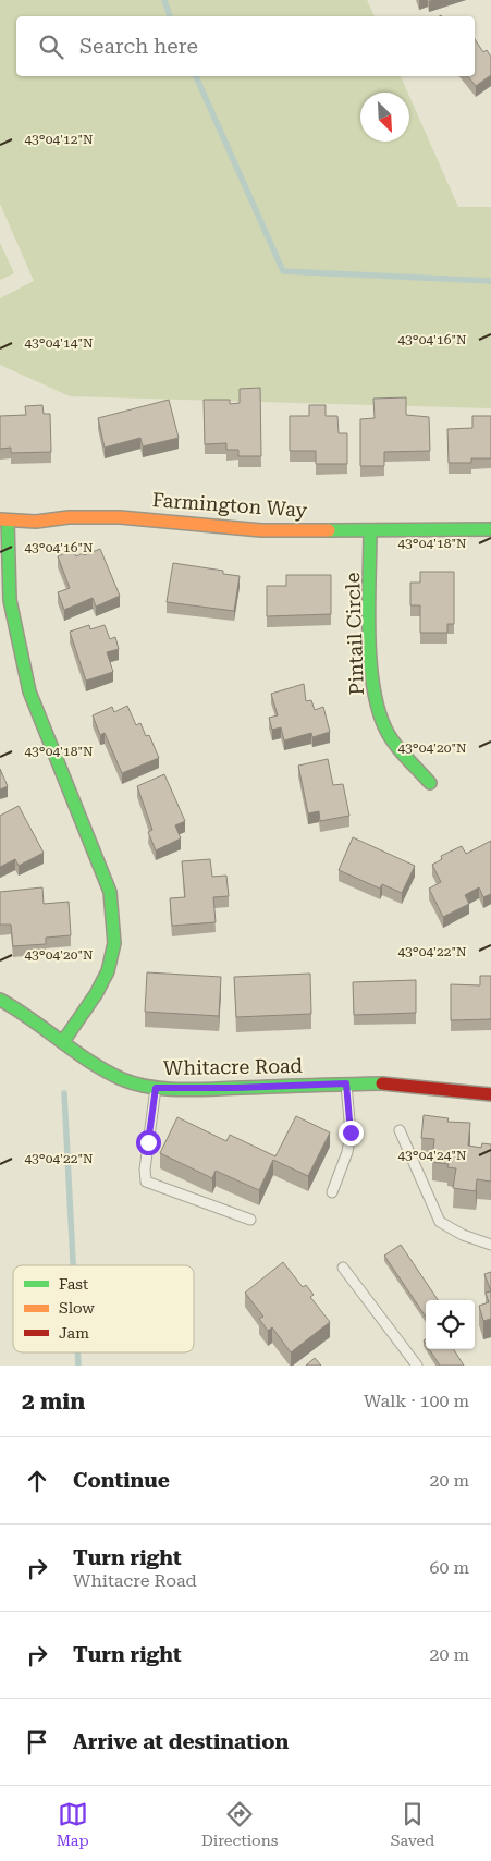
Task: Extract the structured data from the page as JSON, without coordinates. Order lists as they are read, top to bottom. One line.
{"streets":{"street":["Farmington Way","Pintail Circle","Whitacre Road"]},"crossings":[["Farmington Way","Pintail Circle"]],"legend":["Fast","Slow","Jam"],"north":"bottom right","page":{"search":"Search here","heading":["2 min","Walk · 100 m"],"list":[["Continue","20 m"],["Turn right","Whitacre Road","60 m"],["Turn right","20 m"],"Arrive at destination"],"nav":["Map","Directions","Saved"]},"coordinates":["43°04'12\"N","43°04'16\"N","43°04'14\"N","43°04'18\"N","43°04'20\"N","43°04'22\"N","43°04'24\"N"]}
